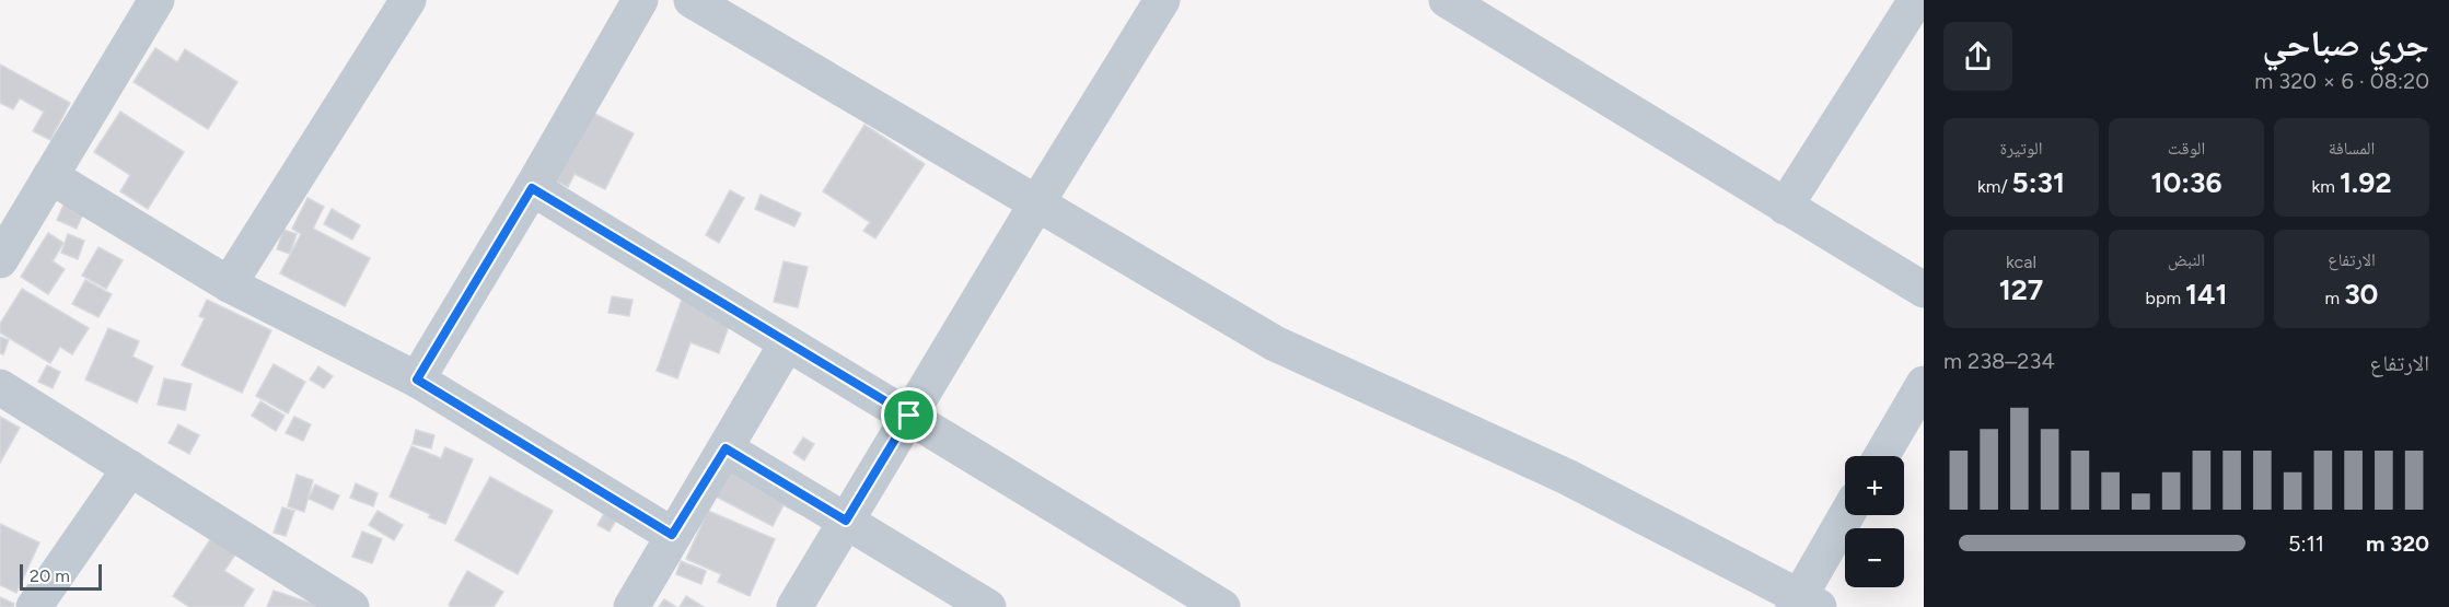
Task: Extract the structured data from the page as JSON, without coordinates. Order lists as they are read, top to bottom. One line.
{"scale_bar":"20 m","page":{"heading":["جري صباحي","08:20 · 6 × 320 m"],"stats":[["المسافة","1.92 km"],["الوقت","10:36"],["الوتيرة","5:31 /km"],["الارتفاع","30 m"],["النبض","141 bpm"],["kcal","127"]],"chart":["الارتفاع","234–238 m"],"map_buttons":["+","−"],"list":[{"name":"320 m","note":"5:11"}],"scale":"20 m"}}
